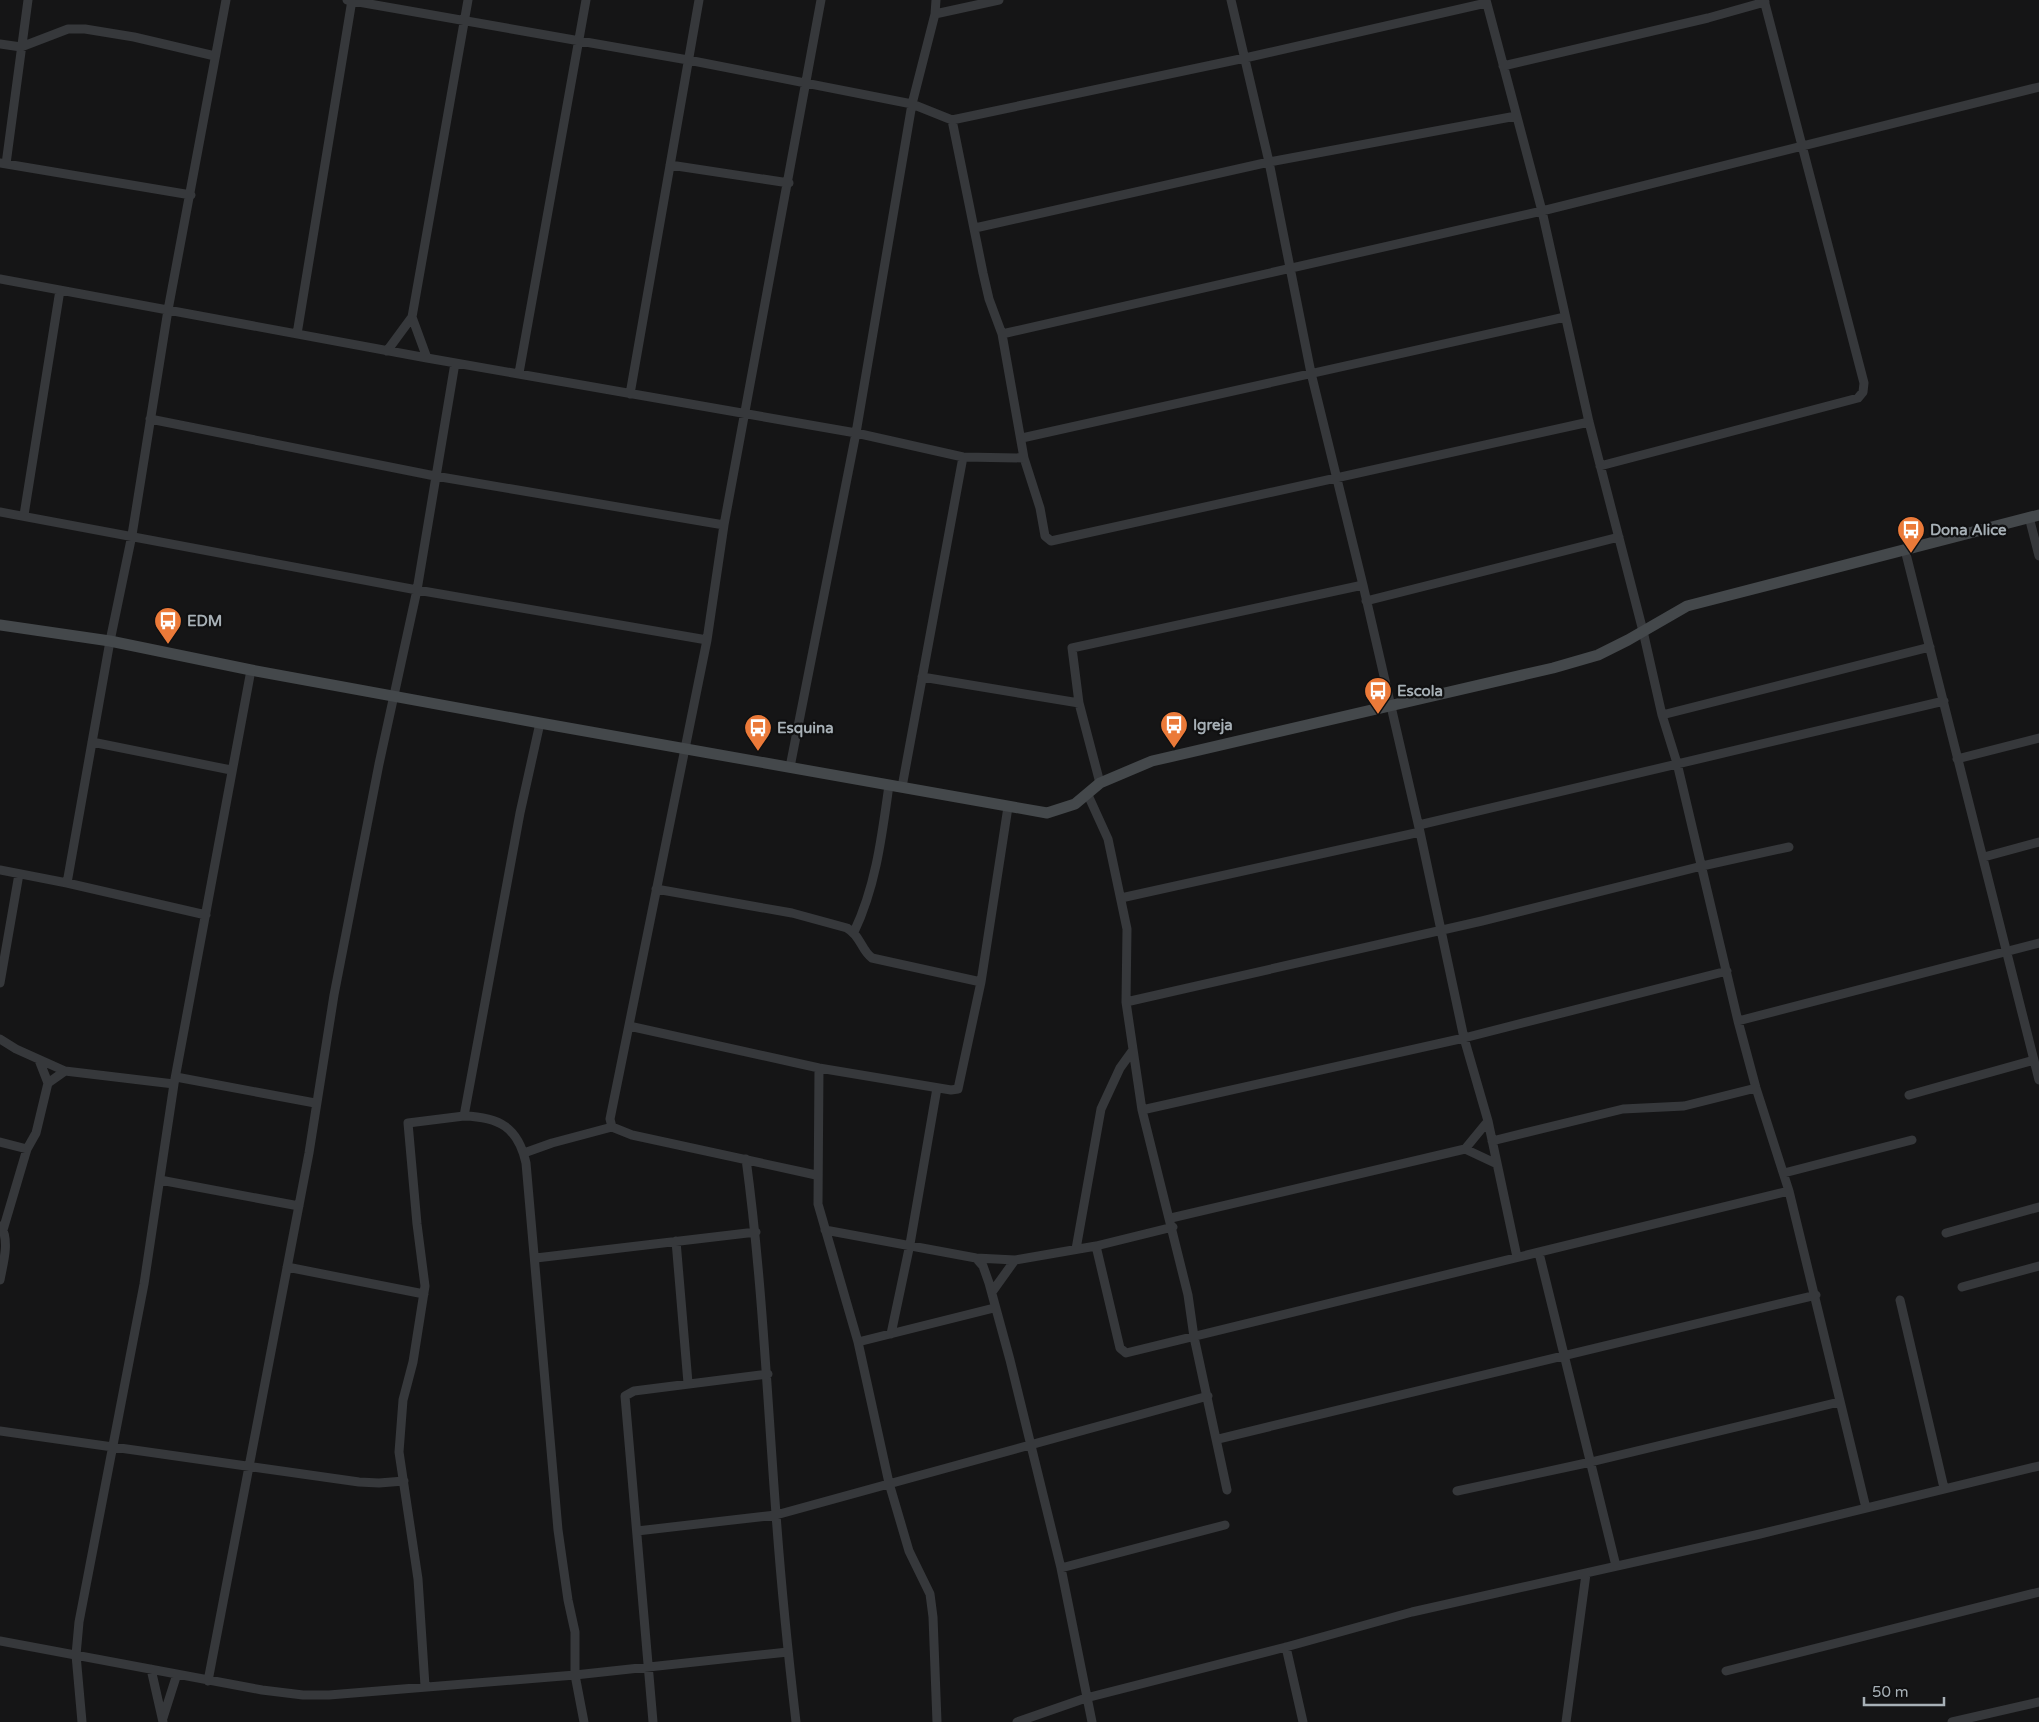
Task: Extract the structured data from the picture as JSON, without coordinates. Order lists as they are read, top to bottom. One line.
{"places":{"bus stop":["Dona Alice","EDM","Escola","Igreja","Esquina"]},"scale_bar":"50 m"}
